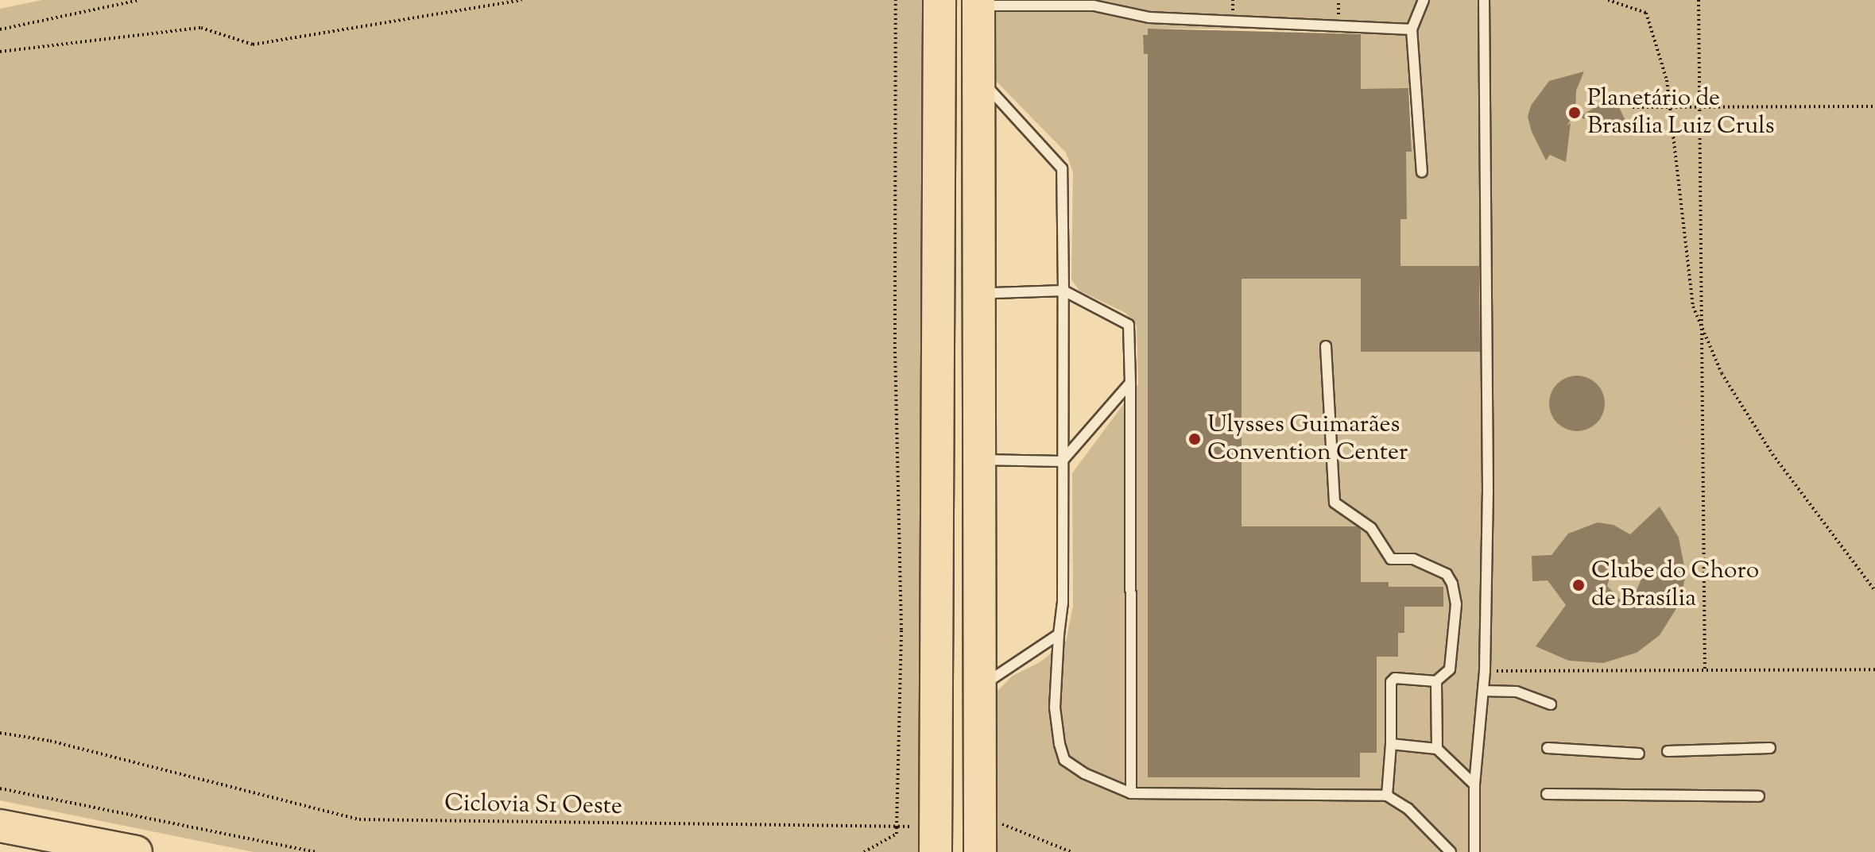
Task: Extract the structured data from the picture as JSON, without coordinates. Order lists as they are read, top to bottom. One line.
{"streets":{"path":["Ciclovia S1 Oeste"]},"places":["Planetário de Brasília Luiz Cruls","Ulysses Guimarães Convention Center","Clube do Choro de Brasília"]}
